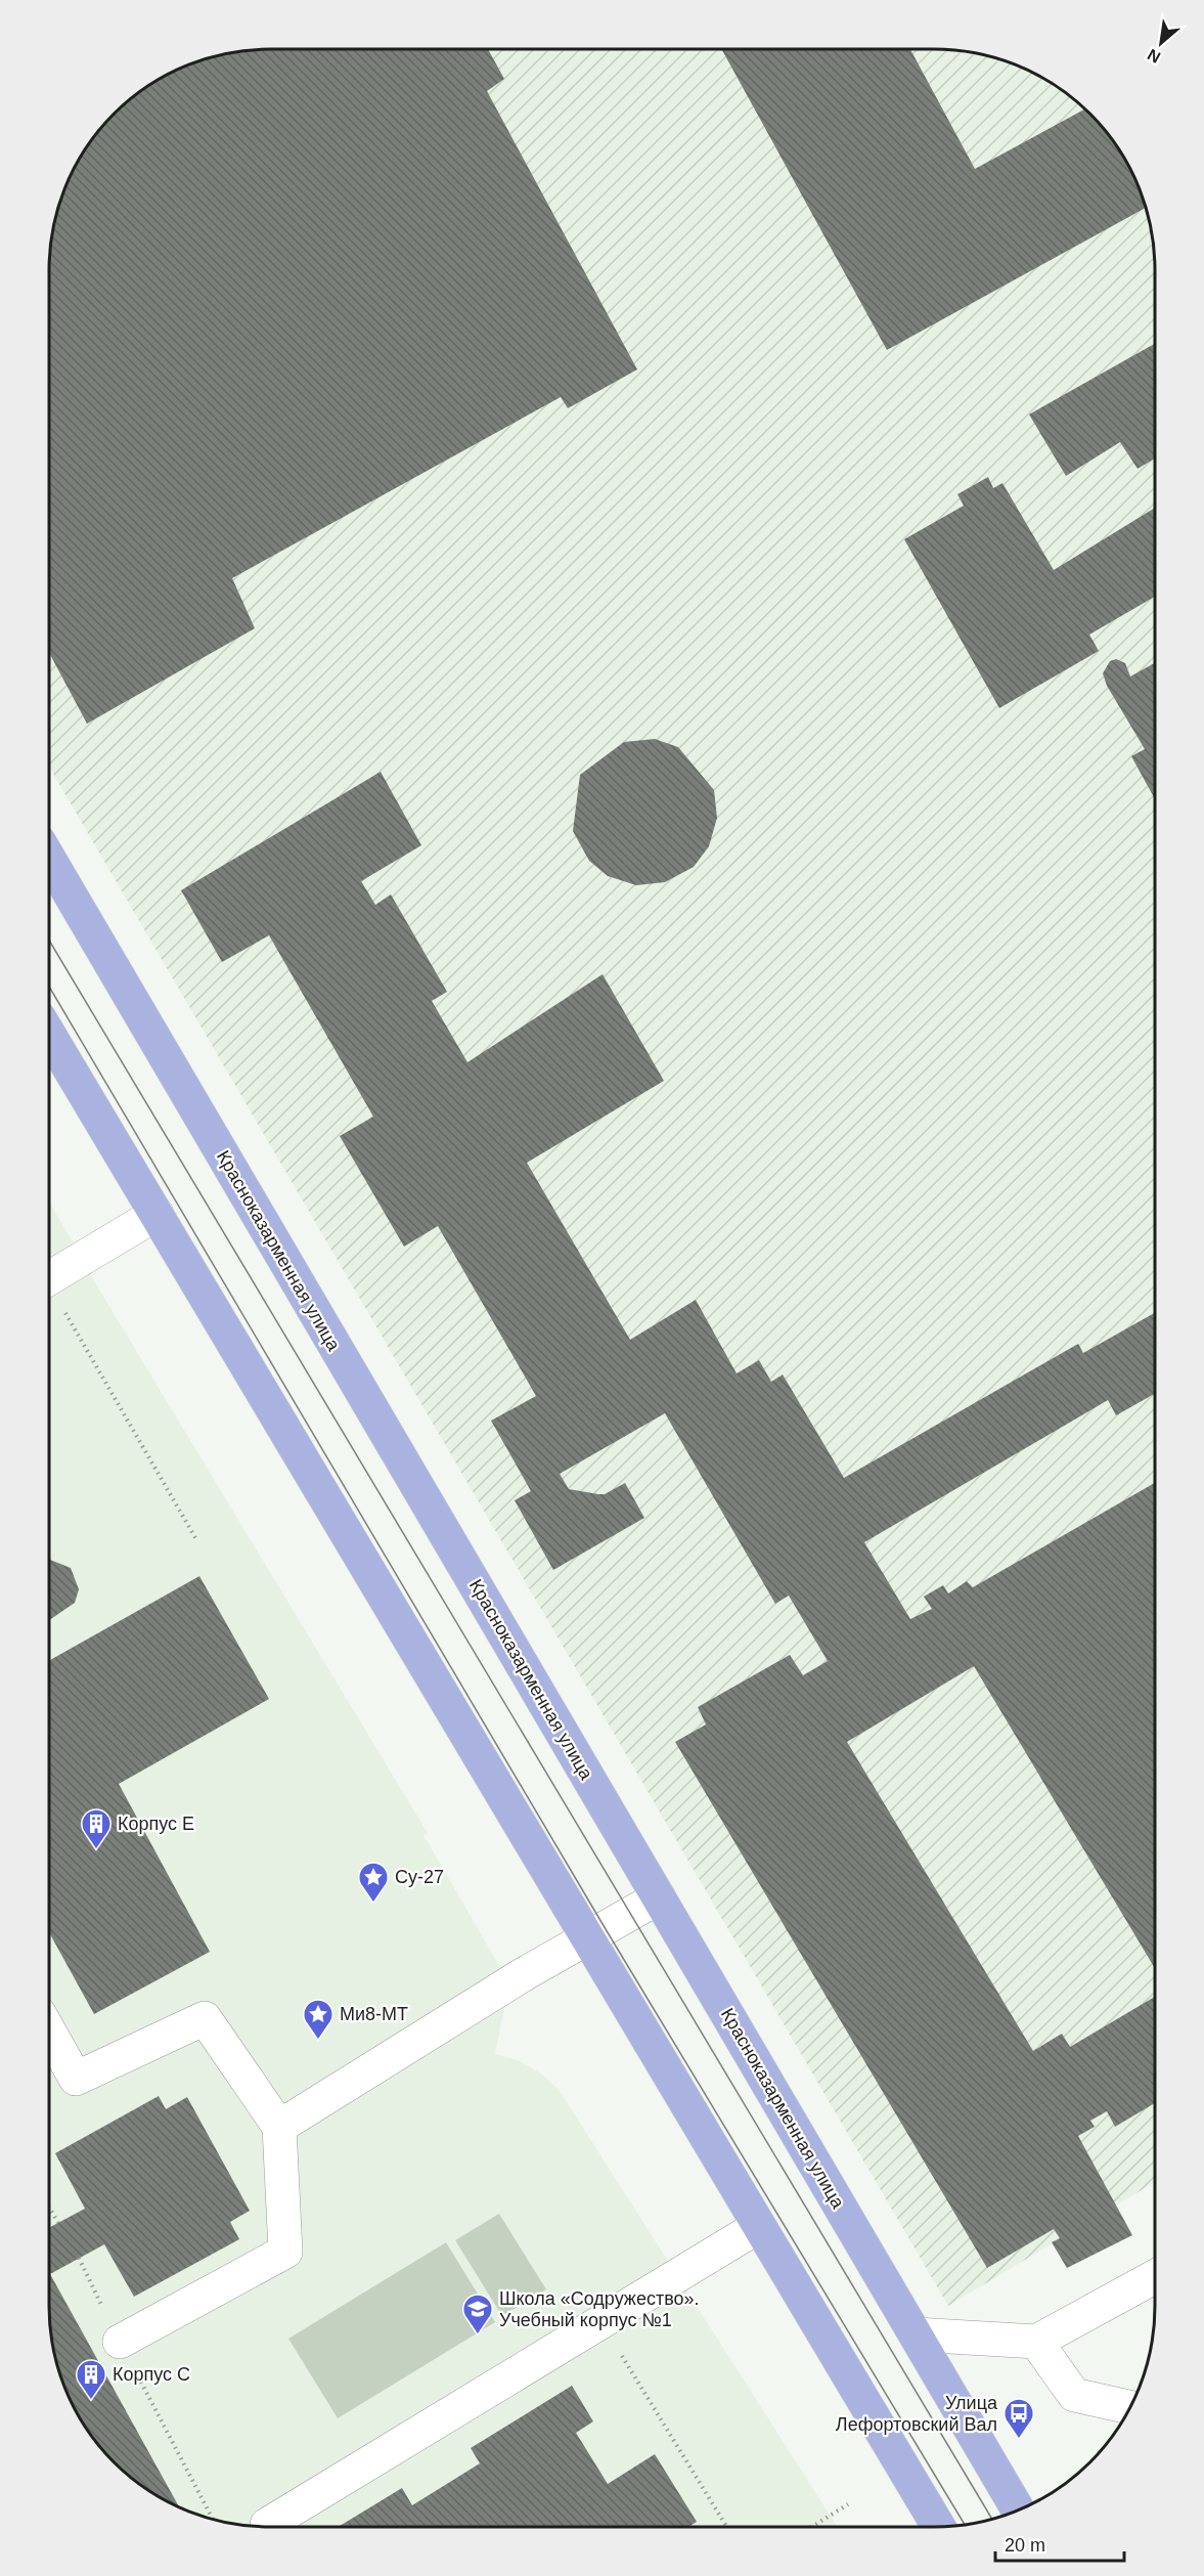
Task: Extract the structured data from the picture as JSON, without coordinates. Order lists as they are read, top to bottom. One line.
{"streets":{"main road":["Красноказарменная улица"]},"places":{"building":["Корпус Е","Корпус С"],"place":["Су-27","Ми8-МТ"],"school or university":["Школа «Содружество». Учебный корпус №1"],"bus stop":["Улица Лефортовский Вал"]},"scale_bar":"20 m","north":"bottom left"}
